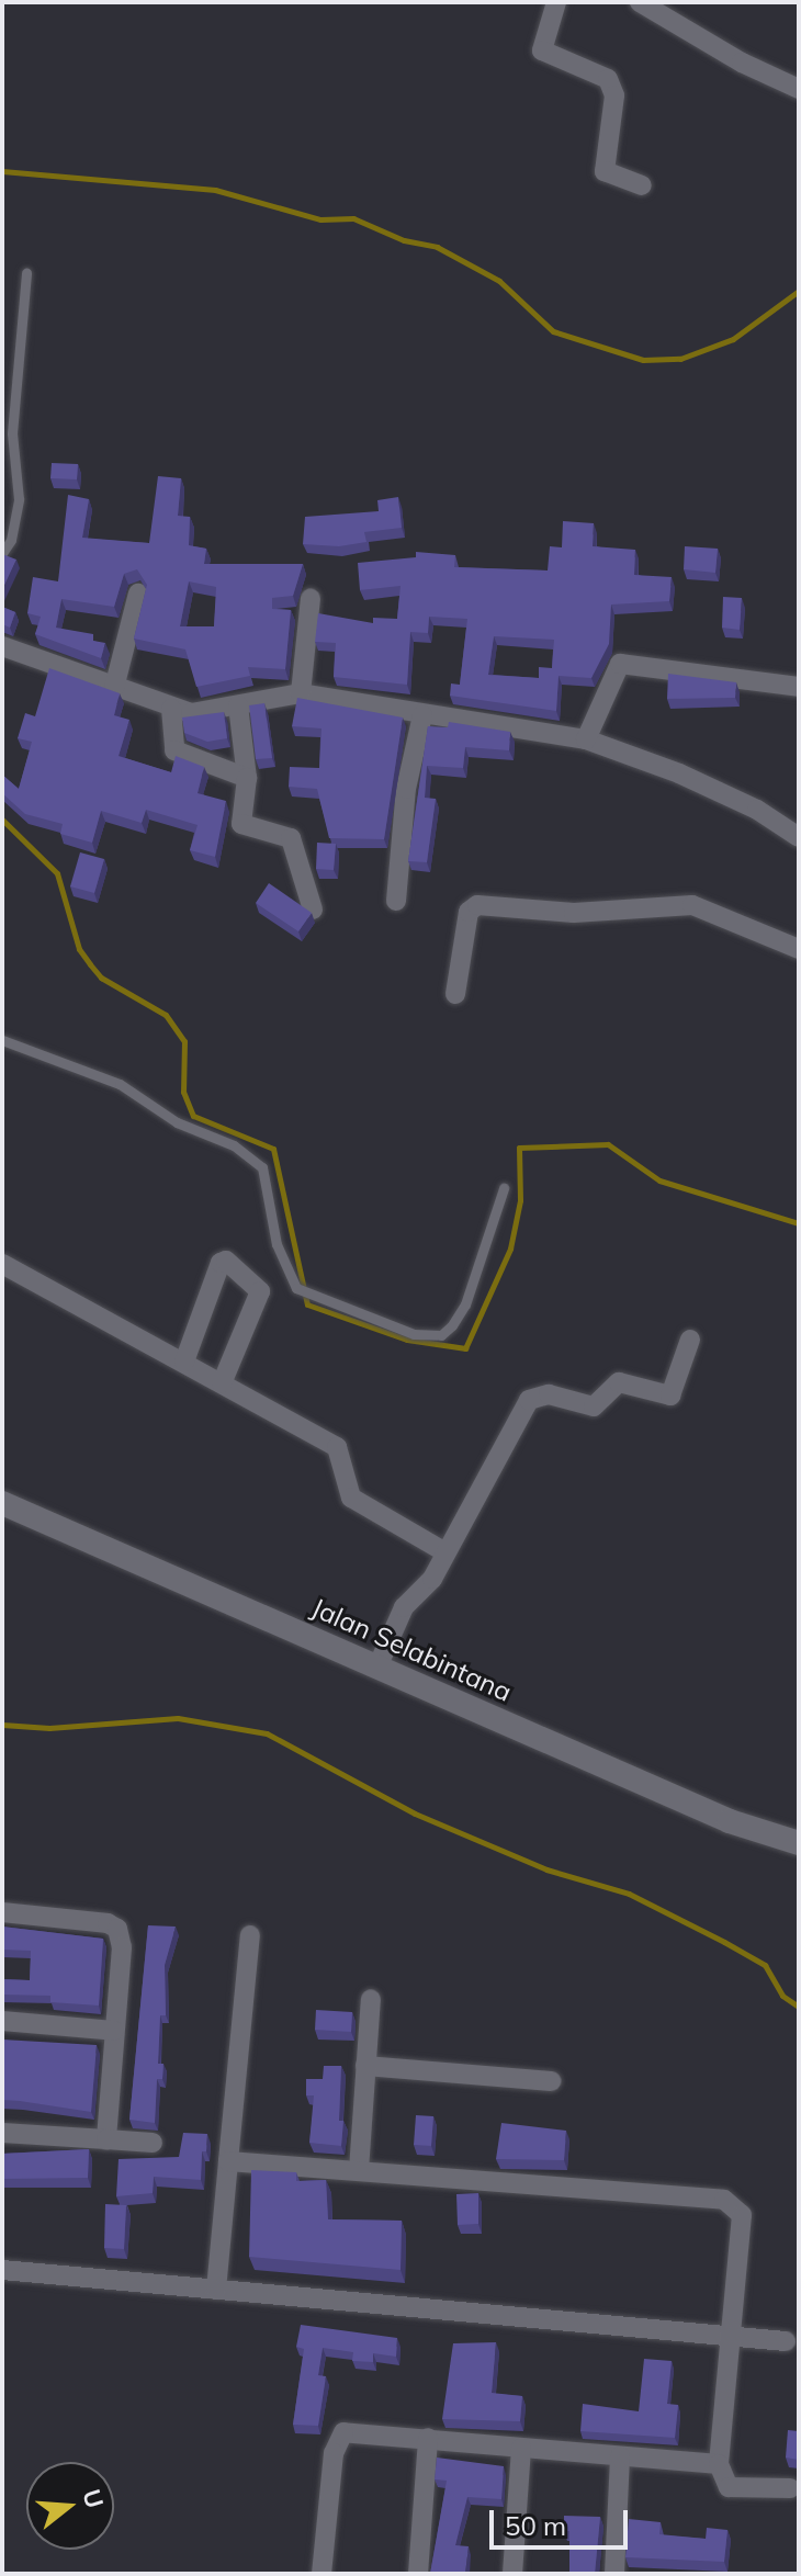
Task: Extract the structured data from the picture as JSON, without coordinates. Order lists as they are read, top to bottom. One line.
{"streets":{"street":["Jalan Selabintana"]},"scale_bar":"50 m","north":"right"}
